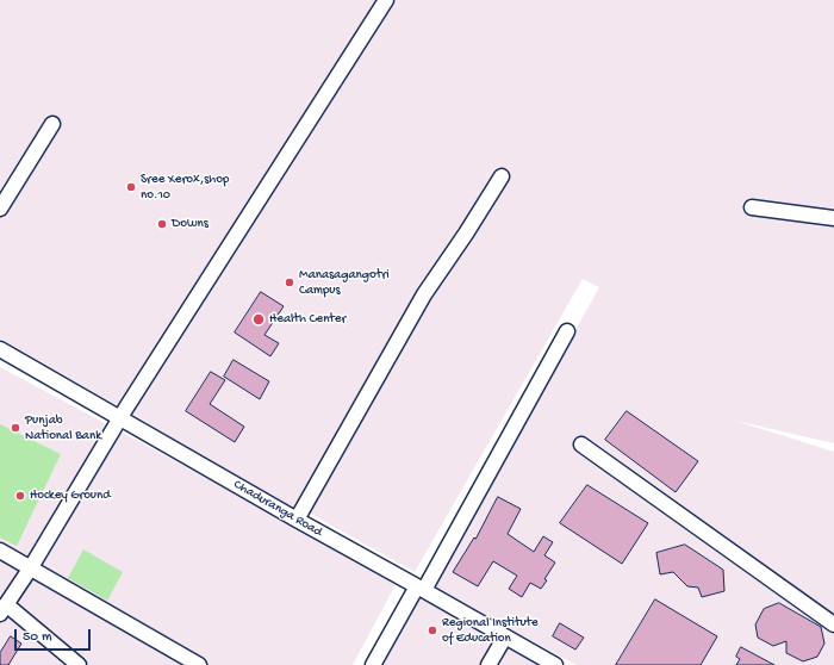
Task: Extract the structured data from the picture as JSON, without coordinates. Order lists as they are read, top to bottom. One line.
{"streets":{"street":["Chaduranga Road"]},"places":["Sree Xerox,shop no.10","Downs","Manasagangotri Campus","Health Center","Punjab National Bank","Hockey Ground","Regional Institute of Education"],"scale_bar":"50 m"}
